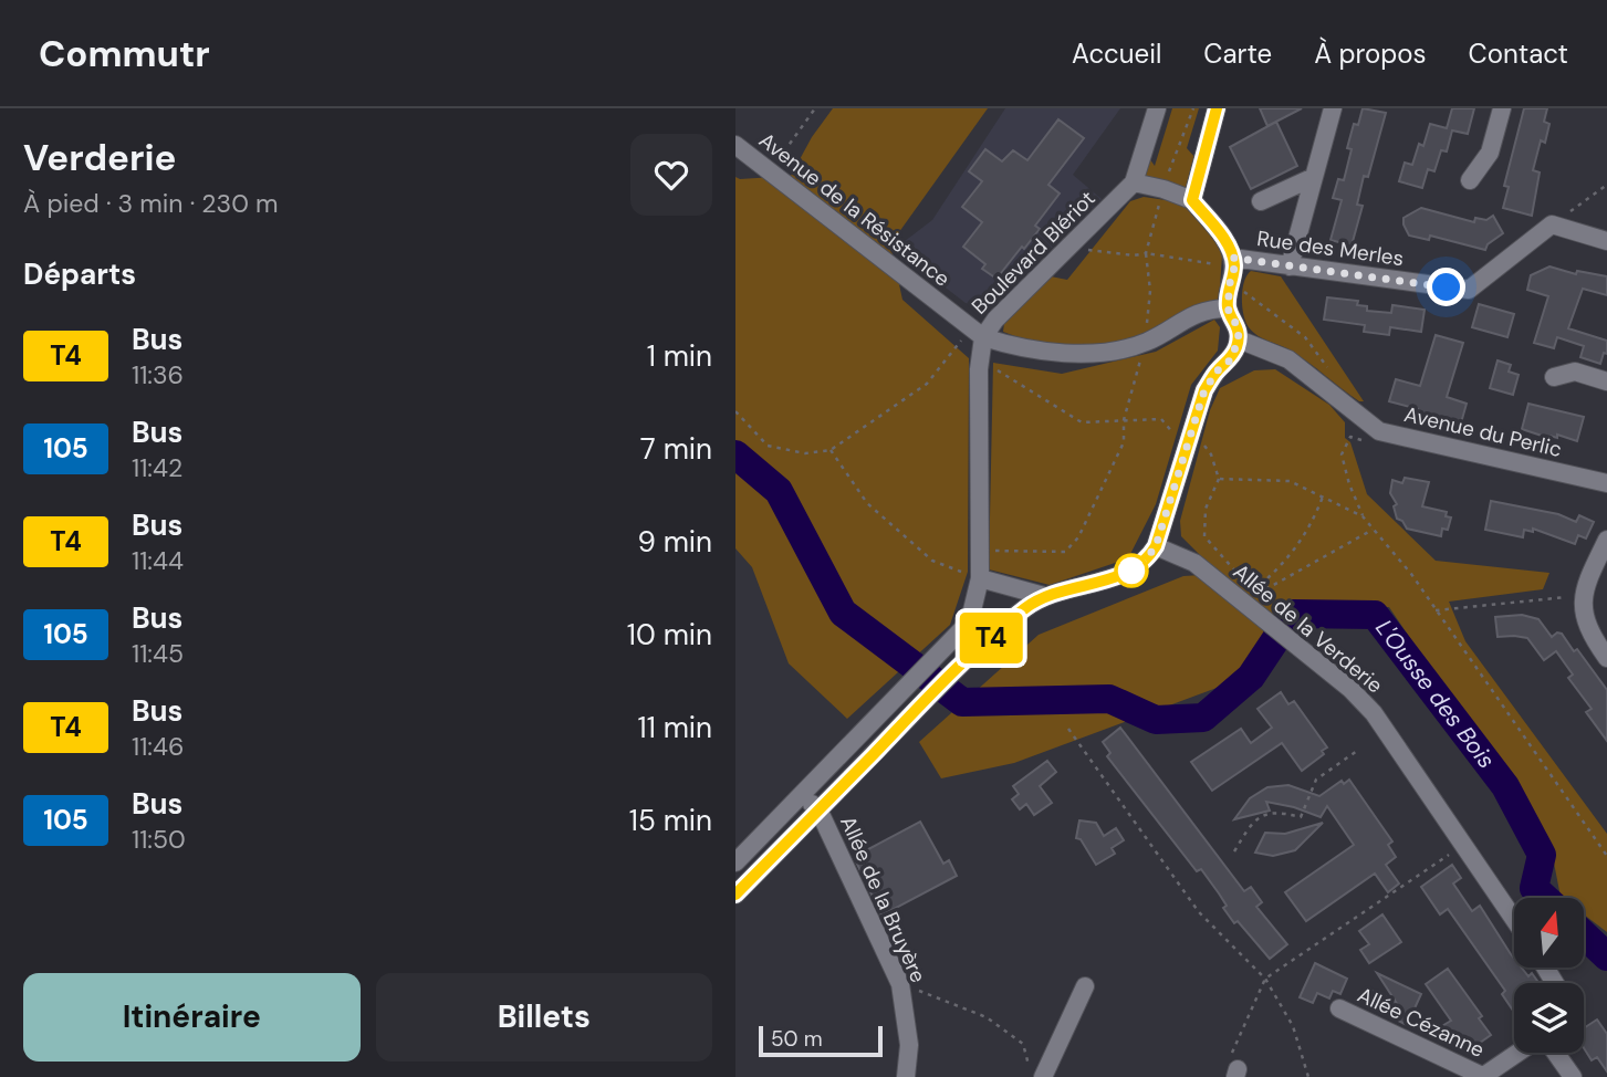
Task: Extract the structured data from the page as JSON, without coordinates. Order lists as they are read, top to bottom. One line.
{"streets":{"street":["Avenue de la Résistance","Rue des Merles","Boulevard Blériot","Avenue du Perlic","Allée de la Verderie","Allée de la Bruyère","Allée Cézanne"]},"crossings":[["Avenue de la Résistance","Boulevard Blériot"],["Boulevard Blériot","Allée de la Bruyère"]],"water":["L'Ousse des Bois"],"lines":["bus line T4"],"scale_bar":"50 m","north":"top","page":{"header":"Commutr","nav":["Accueil","Carte","À propos","Contact"],"heading":[["Verderie","À pied · 3 min · 230 m"],"Départs"],"on_map":"T4","list":[{"mark":"T4","name":"Bus","note":"11:36","value":"1 min"},{"mark":"105","name":"Bus","note":"11:42","value":"7 min"},{"mark":"T4","name":"Bus","note":"11:44","value":"9 min"},{"mark":"105","name":"Bus","note":"11:45","value":"10 min"},{"mark":"T4","name":"Bus","note":"11:46","value":"11 min"},{"mark":"105","name":"Bus","note":"11:50","value":"15 min"}],"buttons":["Itinéraire","Billets"],"scale":"50 m"}}
